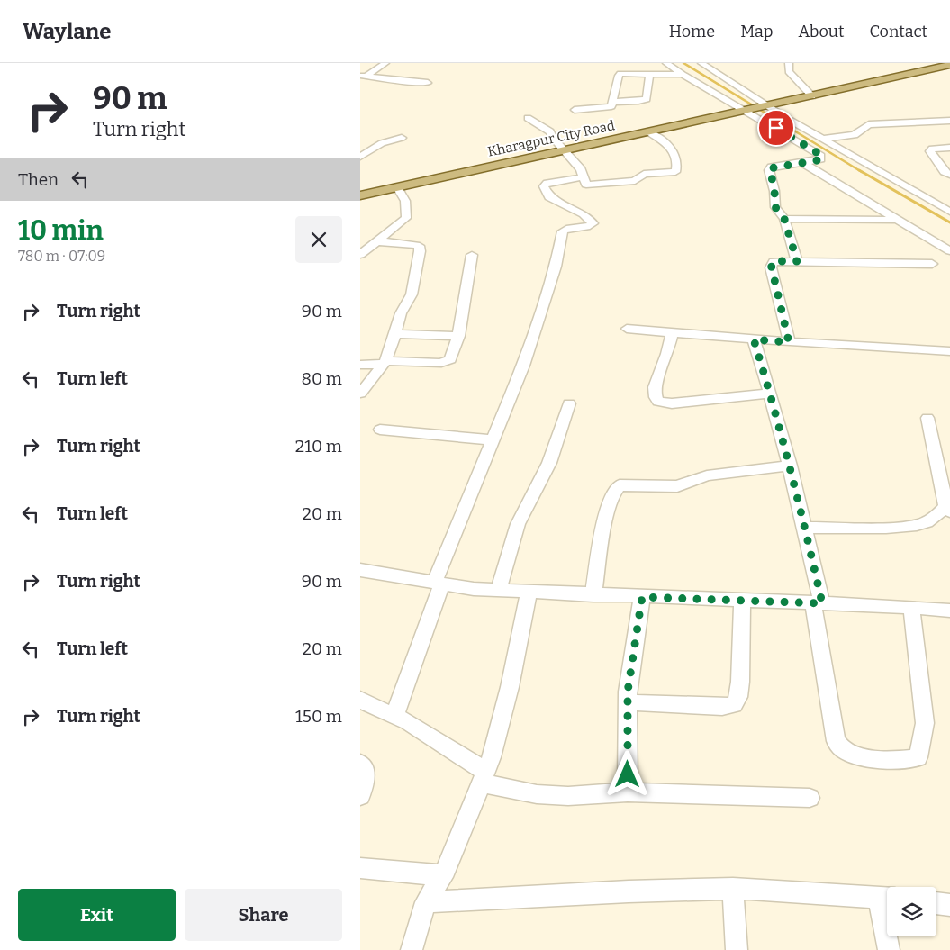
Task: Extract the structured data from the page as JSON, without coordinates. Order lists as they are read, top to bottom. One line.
{"streets":{"main road":["Kharagpur City Road"]},"page":{"header":"Waylane","nav":["Home","Map","About","Contact"],"turn":["90 m","Turn right"],"then":"Then","heading":["10 min","780 m · 07:09"],"list":[{"name":"Turn right","value":"90 m"},{"name":"Turn left","value":"80 m"},{"name":"Turn right","value":"210 m"},{"name":"Turn left","value":"20 m"},{"name":"Turn right","value":"90 m"},{"name":"Turn left","value":"20 m"},{"name":"Turn right","value":"150 m"}],"buttons":["Exit","Share"]}}
